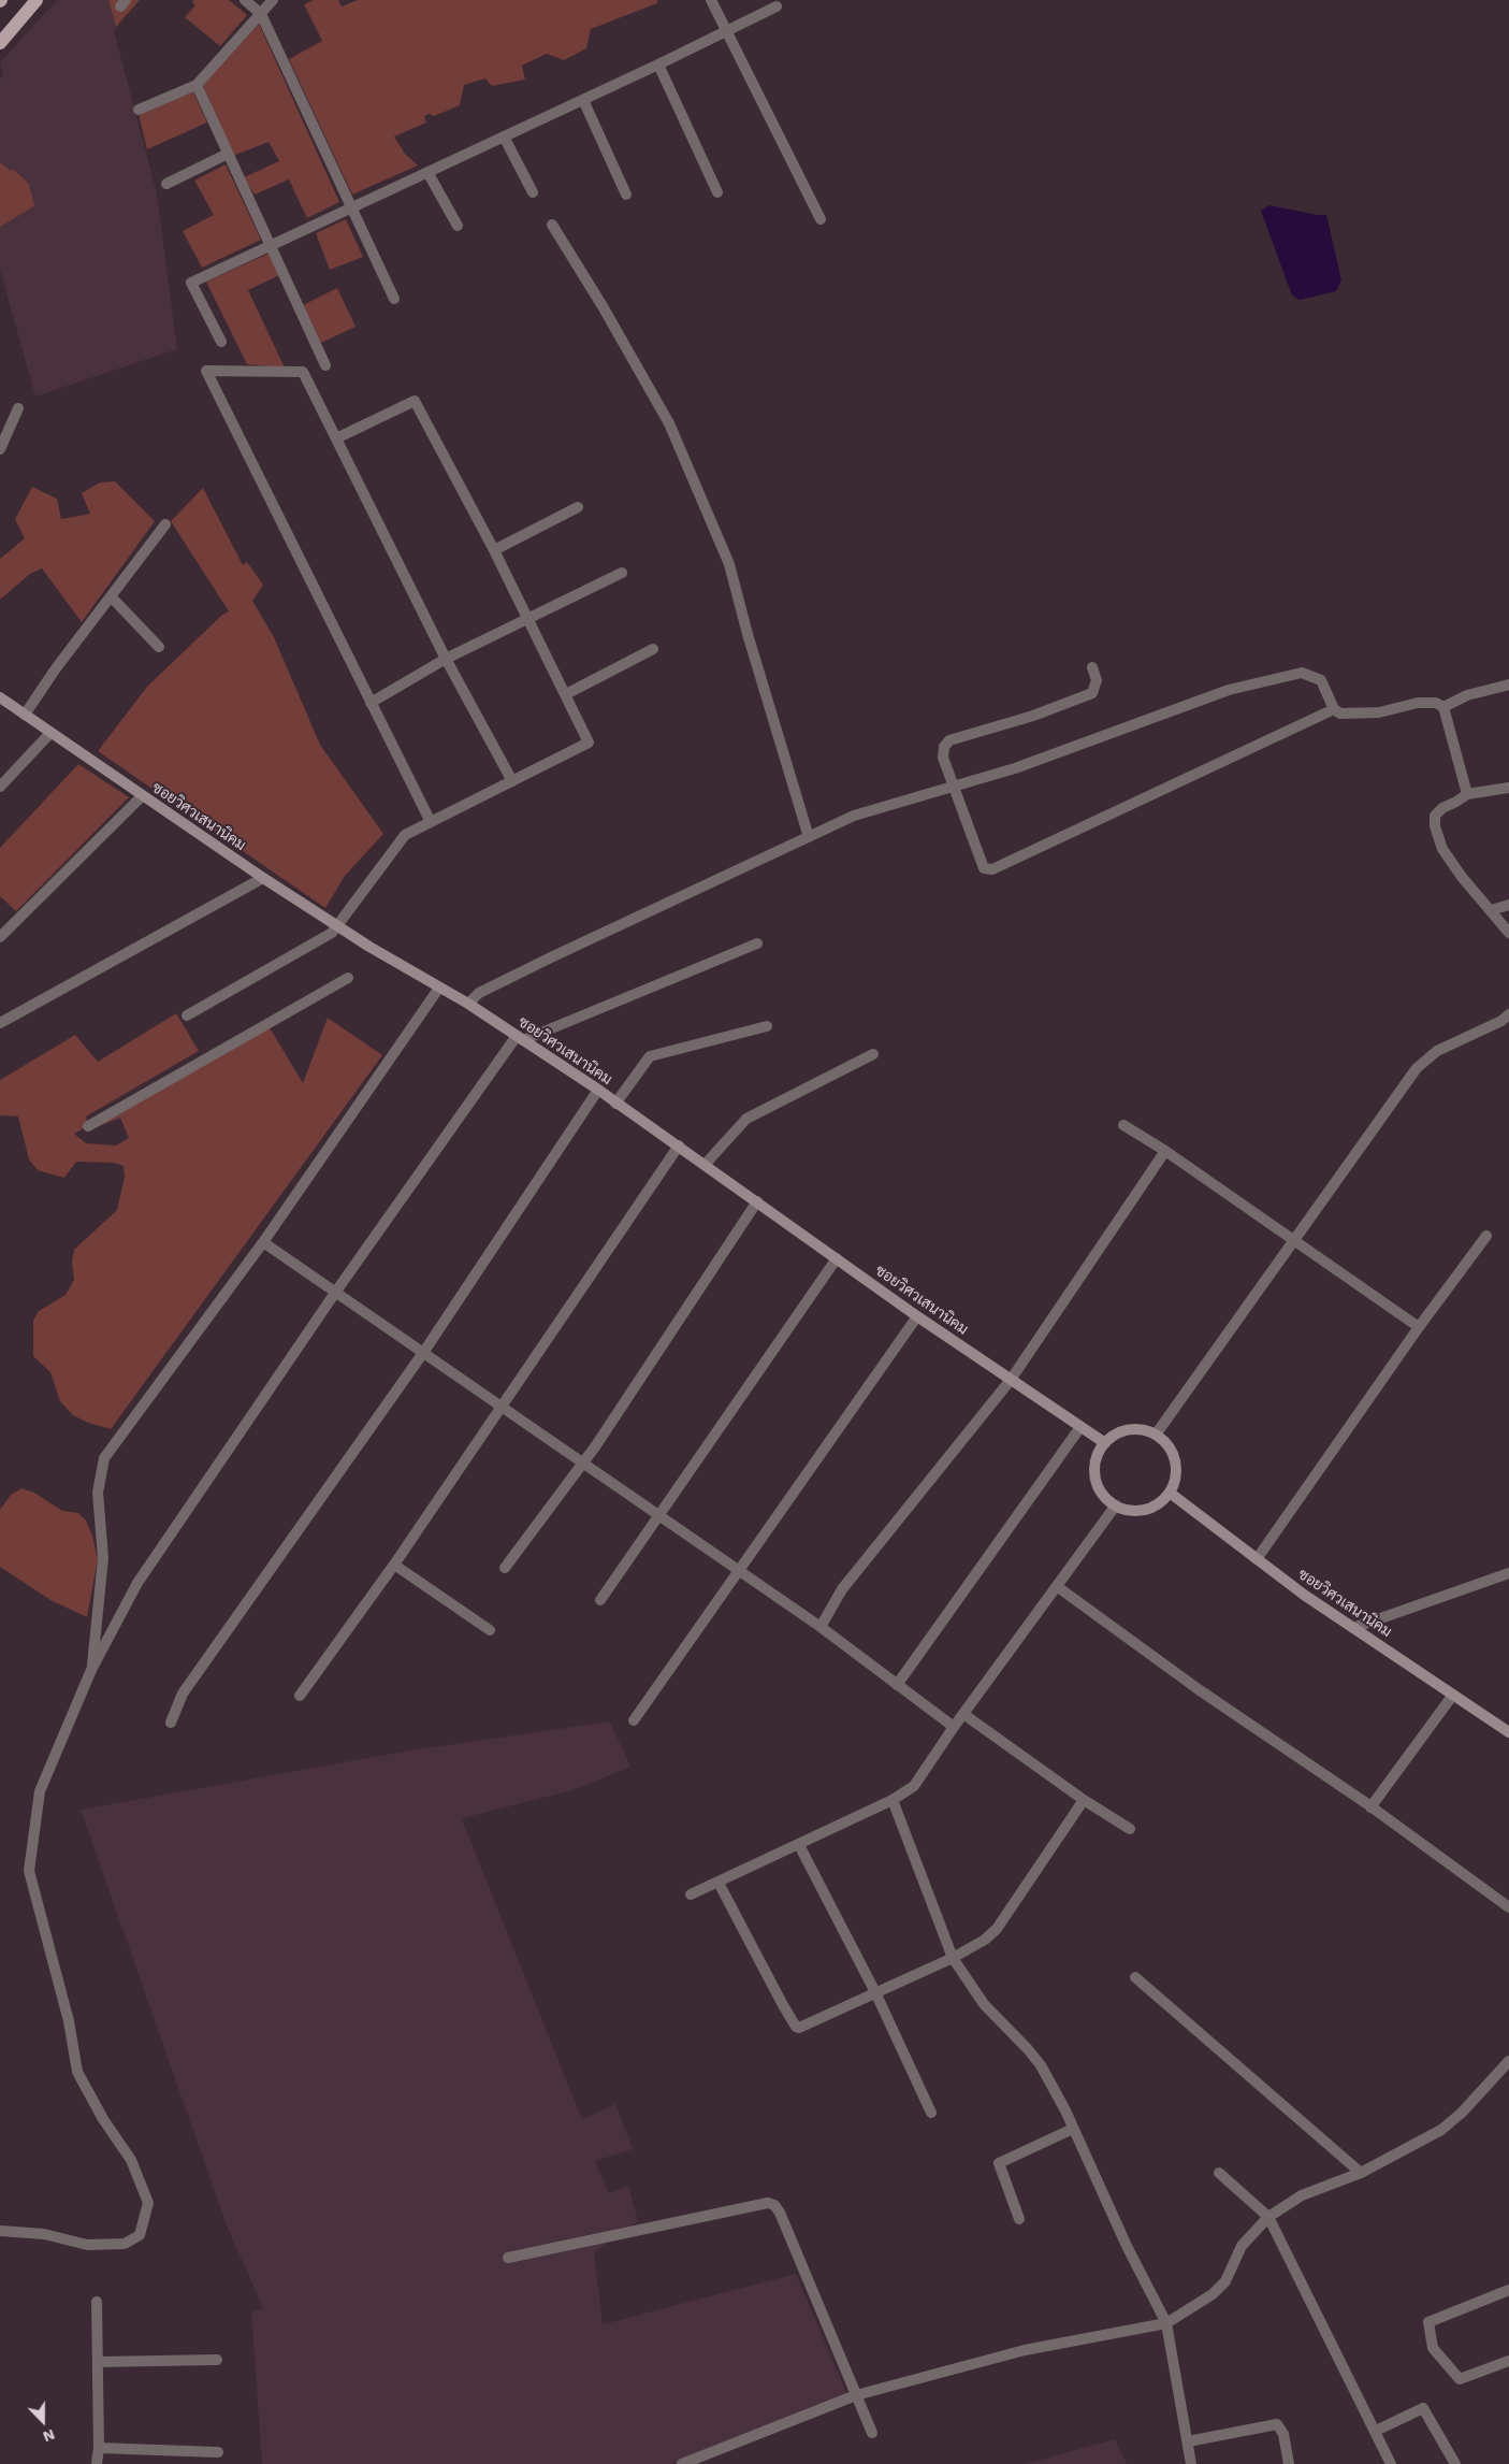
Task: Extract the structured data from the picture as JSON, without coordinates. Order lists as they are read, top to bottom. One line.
{"streets":{"street":["ซอยวิศวเสนานิคม"]},"north":"bottom"}
